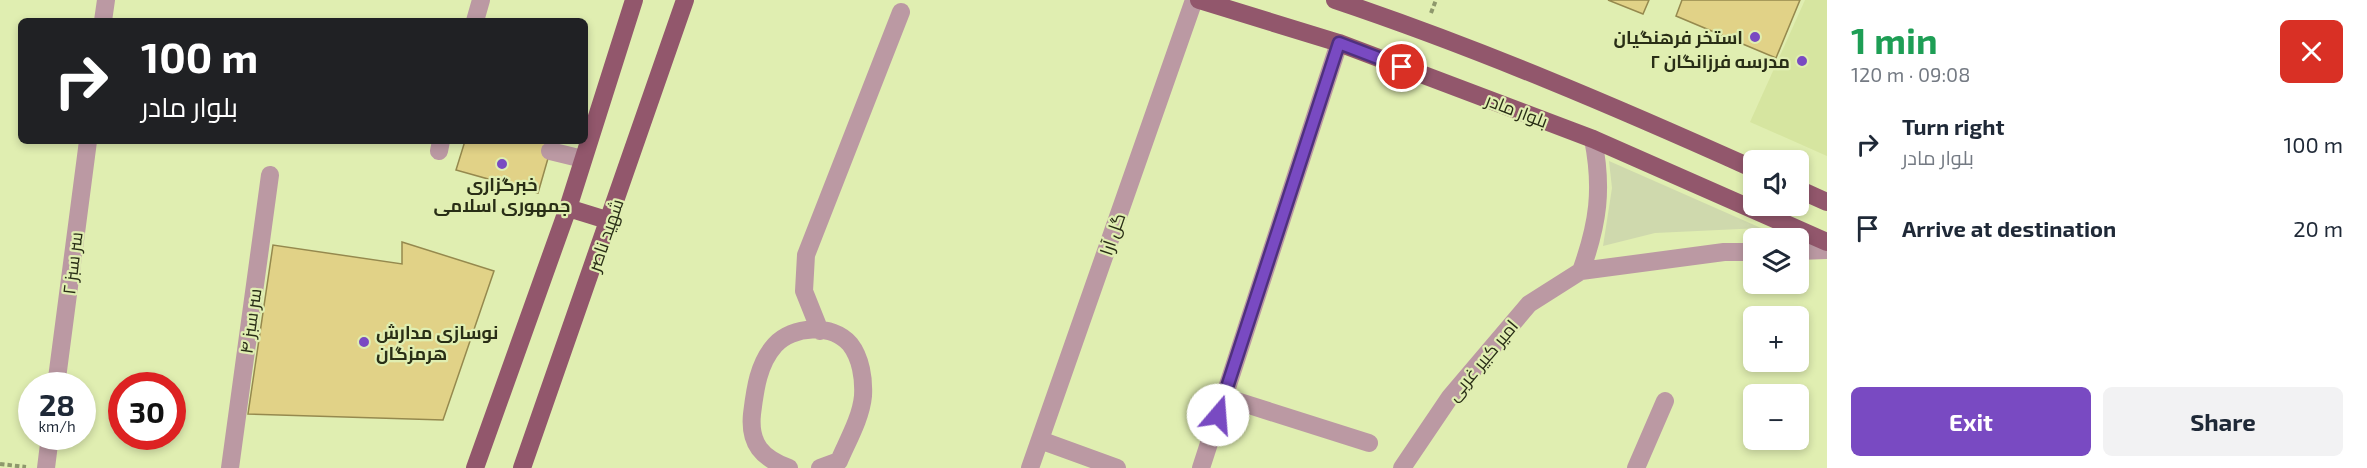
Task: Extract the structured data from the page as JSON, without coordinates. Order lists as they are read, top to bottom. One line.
{"streets":{"main road":["بلوار مادر","شهید ناصر"],"street":["گل آرا","سر سبز ۲","سر سبز ۴","امیر کبیر غربی"]},"places":["استخر فرهنگیان","مدرسه فرزانگان ۲","خبرگزاری جمهوری اسلامی","نوسازی مدارش هرمزگان"],"page":{"heading":["1 min","120 m · 09:08"],"turn":["100 m","بلوار مادر"],"list":[{"name":"Turn right","note":"بلوار مادر","value":"100 m"},{"name":"Arrive at destination","value":"20 m"}],"map_buttons":["+","−"],"speed":"28 km/h","limit":"30","buttons":["Exit","Share"]}}
